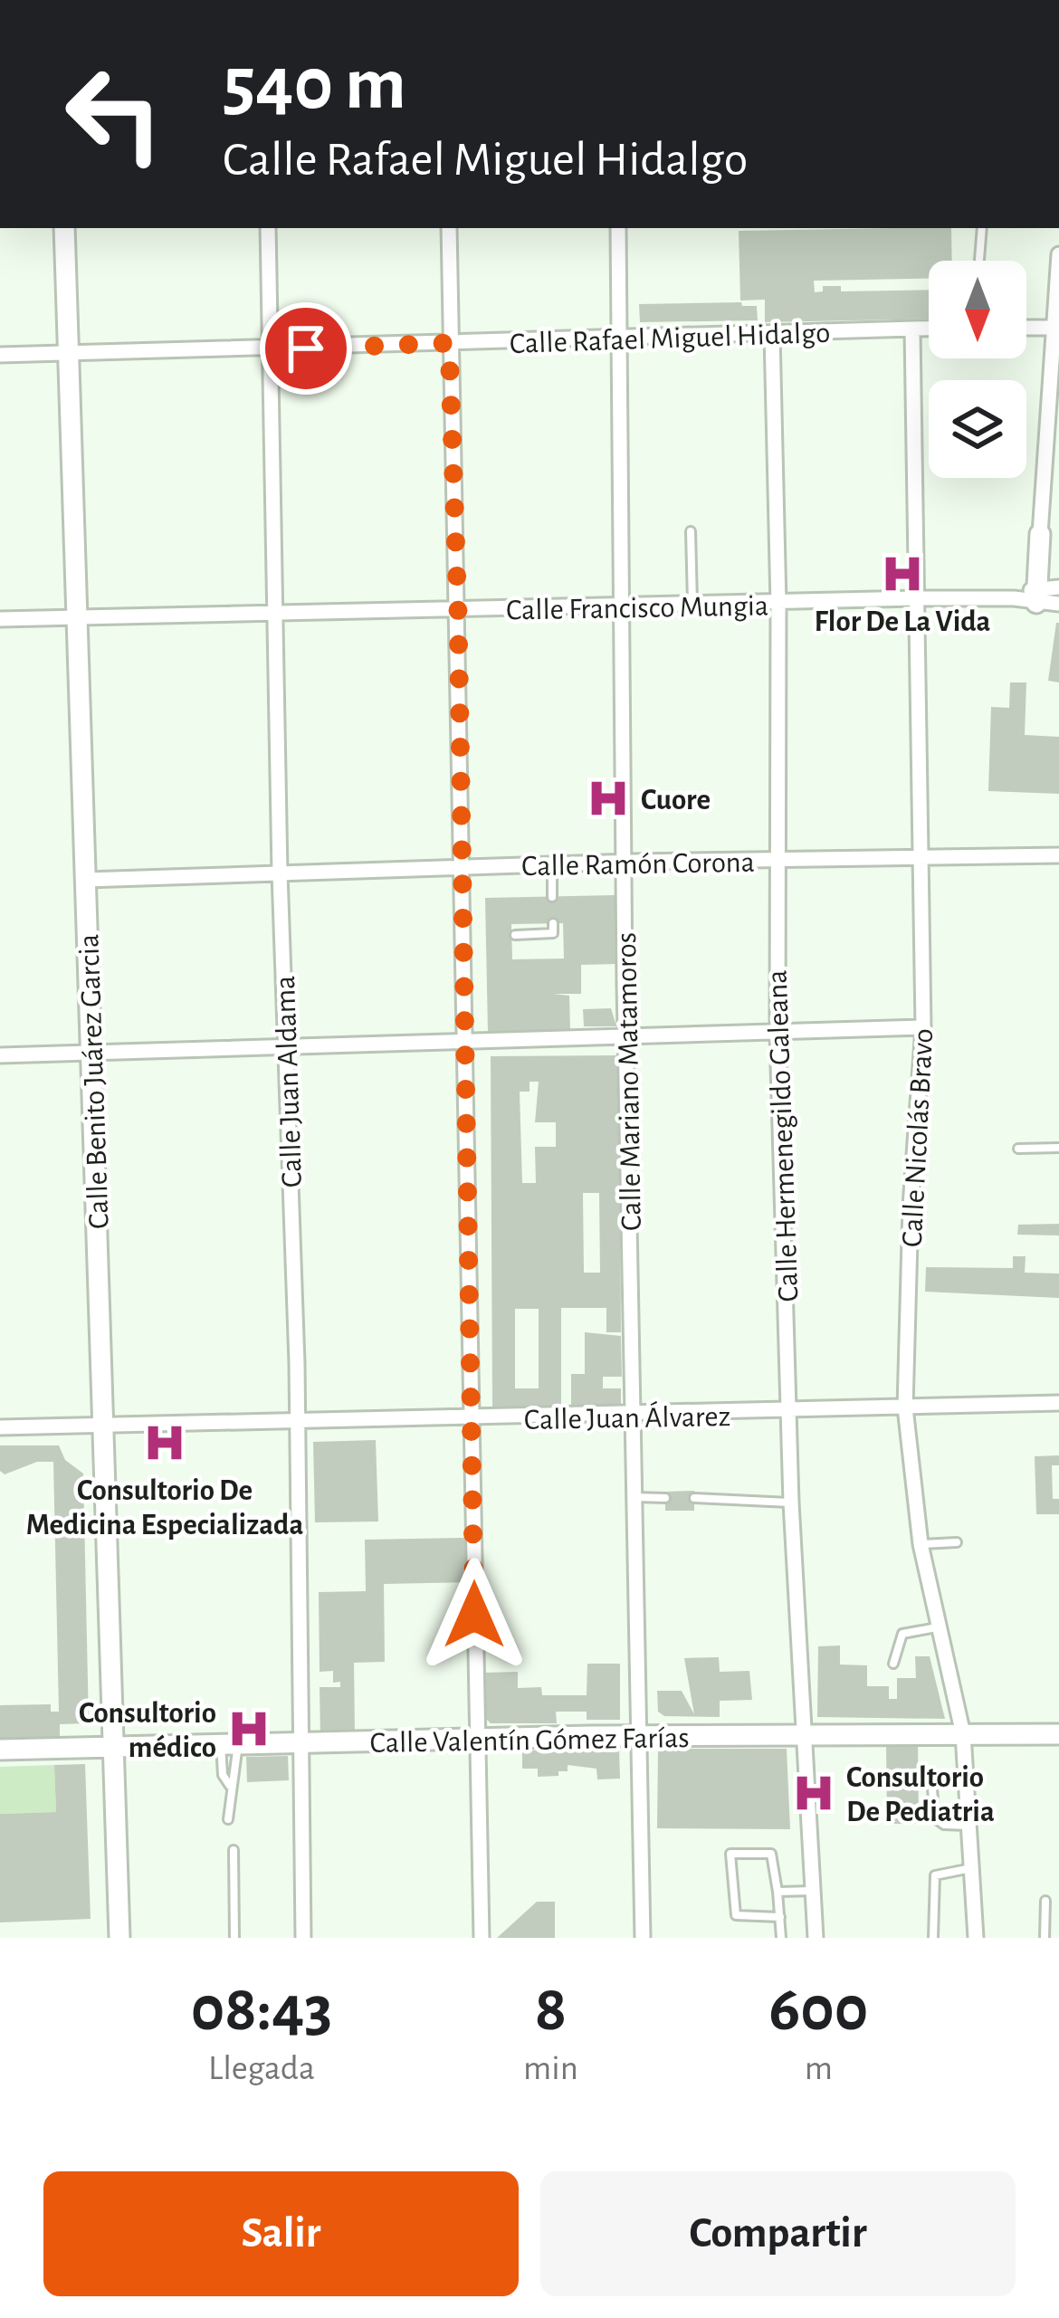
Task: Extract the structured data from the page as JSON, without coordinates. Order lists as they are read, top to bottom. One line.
{"streets":{"main road":["Calle Benito Juárez Garcia","Calle Valentín Gómez Farías"],"street":["Calle Rafael Miguel Hidalgo","Calle Francisco Mungia","Calle Ramón Corona","Calle Juan Aldama","Calle Mariano Matamoros","Calle Hermenegildo Galeana","Calle Nicolás Bravo","Calle Juan Álvarez"]},"crossings":[["Calle Rafael Miguel Hidalgo","Calle Benito Juárez Garcia"],["Calle Rafael Miguel Hidalgo","Calle Juan Aldama"],["Calle Rafael Miguel Hidalgo","Calle Mariano Matamoros"],["Calle Rafael Miguel Hidalgo","Calle Hermenegildo Galeana"],["Calle Rafael Miguel Hidalgo","Calle Nicolás Bravo"],["Calle Francisco Mungia","Calle Benito Juárez Garcia"],["Calle Francisco Mungia","Calle Juan Aldama"],["Calle Francisco Mungia","Calle Mariano Matamoros"],["Calle Francisco Mungia","Calle Hermenegildo Galeana"],["Calle Francisco Mungia","Calle Nicolás Bravo"],["Calle Ramón Corona","Calle Benito Juárez Garcia"],["Calle Ramón Corona","Calle Juan Aldama"],["Calle Ramón Corona","Calle Mariano Matamoros"],["Calle Ramón Corona","Calle Hermenegildo Galeana"],["Calle Ramón Corona","Calle Nicolás Bravo"],["Calle Benito Juárez Garcia","Calle Juan Álvarez"],["Calle Benito Juárez Garcia","Calle Valentín Gómez Farías"],["Calle Juan Aldama","Calle Juan Álvarez"],["Calle Juan Aldama","Calle Valentín Gómez Farías"],["Calle Mariano Matamoros","Calle Juan Álvarez"],["Calle Mariano Matamoros","Calle Valentín Gómez Farías"],["Calle Hermenegildo Galeana","Calle Juan Álvarez"],["Calle Hermenegildo Galeana","Calle Valentín Gómez Farías"],["Calle Nicolás Bravo","Calle Juan Álvarez"],["Calle Nicolás Bravo","Calle Valentín Gómez Farías"]],"places":{"hospital":["Flor De La Vida","Cuore","Consultorio De Medicina Especializada","Consultorio médico","Consultorio De Pediatria"]},"north":"bottom","page":{"turn":["540 m","Calle Rafael Miguel Hidalgo"],"eta":["08:43","Llegada","8","min","600","m"],"buttons":["Salir","Compartir"]}}
